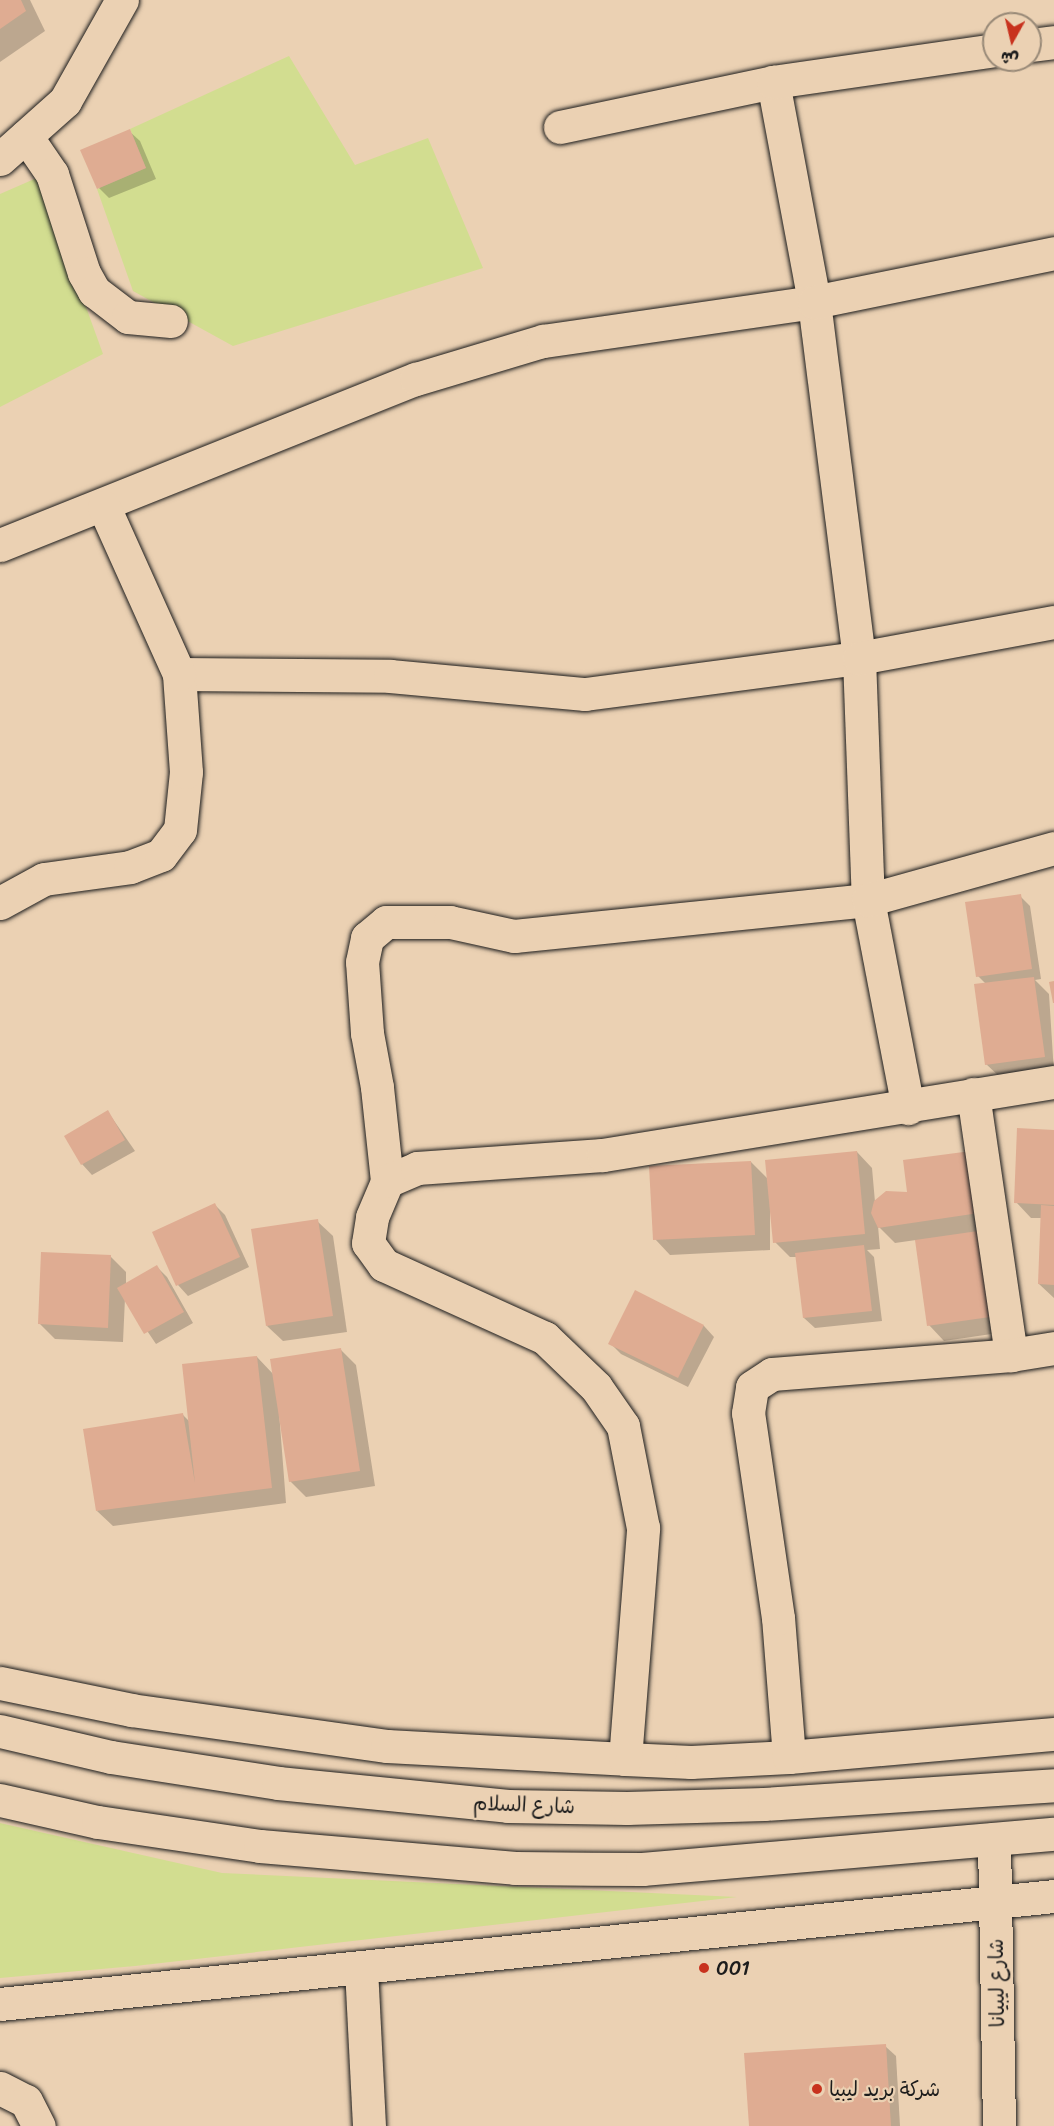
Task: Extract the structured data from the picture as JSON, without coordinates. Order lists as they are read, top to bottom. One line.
{"streets":{"main road":["شارع السلام","شارع ليبيانا"]},"places":["001","شركة بريد ليبيا"],"north":"bottom"}
